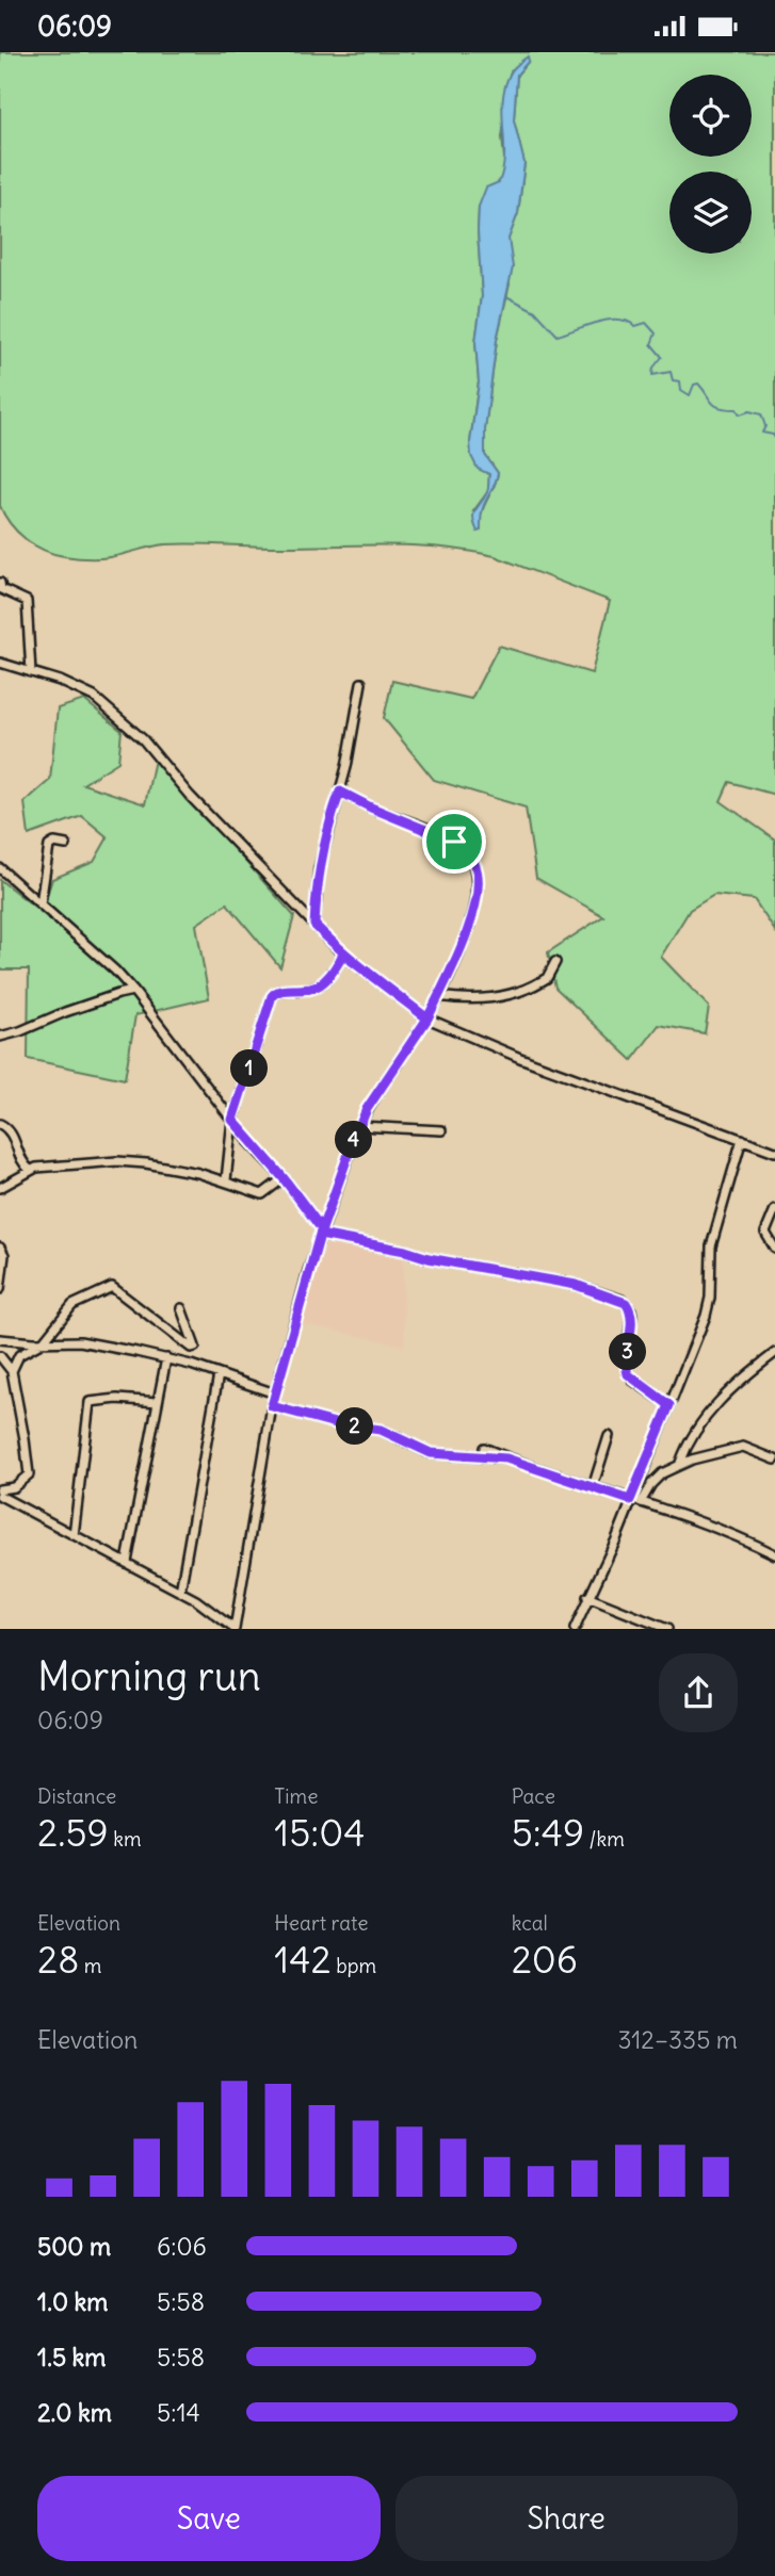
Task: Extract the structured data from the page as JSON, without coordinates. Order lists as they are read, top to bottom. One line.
{"page":{"status":"06:09","pins":["1","4","3","2"],"heading":["Morning run","06:09"],"stats":[["Distance","2.59 km"],["Time","15:04"],["Pace","5:49 /km"],["Elevation","28 m"],["Heart rate","142 bpm"],["kcal","206"]],"chart":["Elevation","312–335 m"],"list":[{"name":"500 m","note":"6:06"},{"name":"1.0 km","note":"5:58"},{"name":"1.5 km","note":"5:58"},{"name":"2.0 km","note":"5:14"}],"buttons":["Save","Share"]}}
